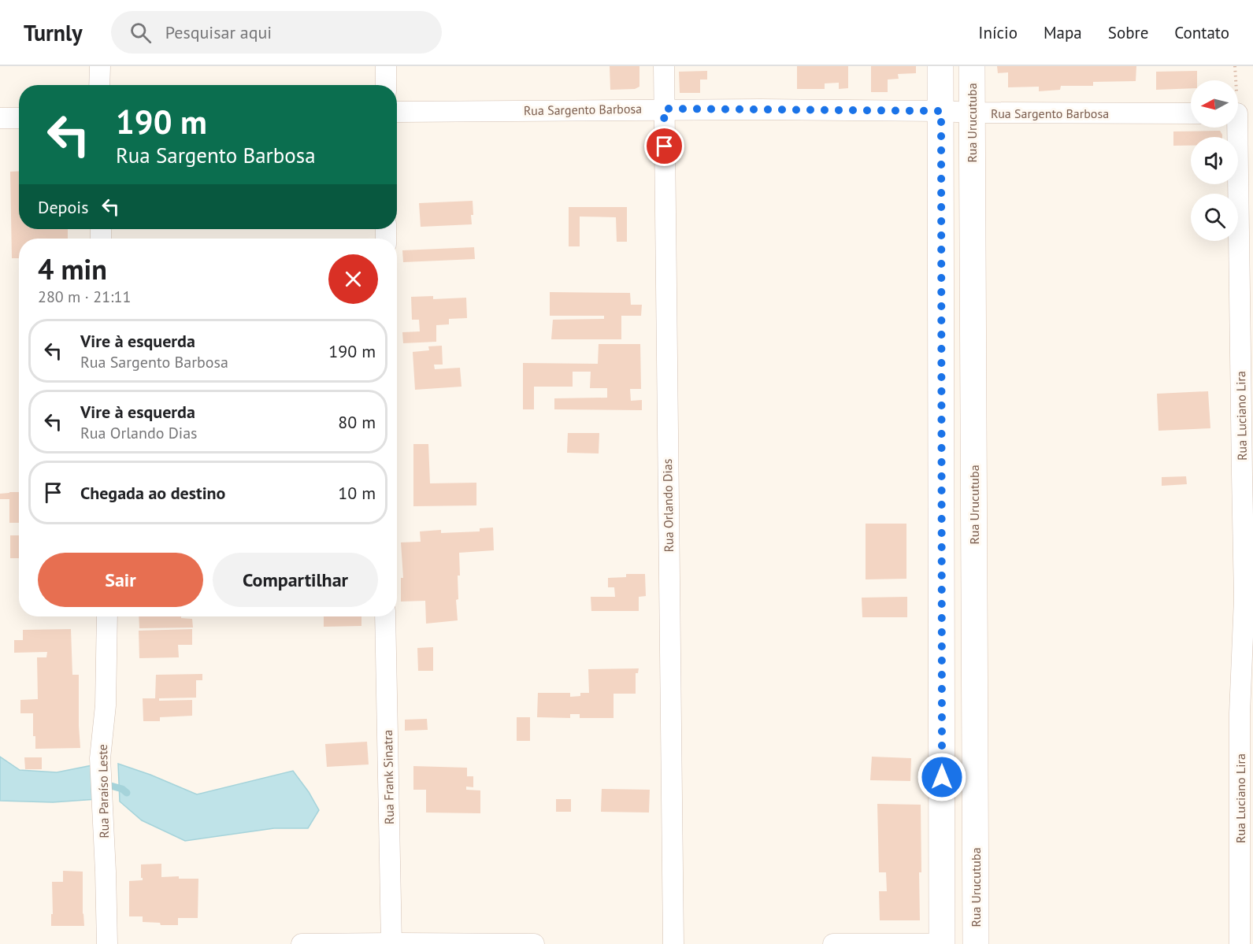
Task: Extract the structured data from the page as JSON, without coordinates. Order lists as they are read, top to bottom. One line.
{"streets":{"street":["Rua Sargento Barbosa","Rua Urucutuba","Rua Luciano Lira","Rua Orlando Dias","Rua Frank Sinatra","Rua Paraíso Leste"]},"crossings":[["Rua Sargento Barbosa","Rua Urucutuba"],["Rua Sargento Barbosa","Rua Orlando Dias"]],"north":"left","page":{"header":"Turnly","search":"Pesquisar aqui","nav":["Início","Mapa","Sobre","Contato"],"turn":["190 m","Rua Sargento Barbosa"],"then":"Depois","heading":["4 min","280 m · 21:11"],"list":[{"name":"Vire à esquerda","note":"Rua Sargento Barbosa","value":"190 m"},{"name":"Vire à esquerda","note":"Rua Orlando Dias","value":"80 m"},{"name":"Chegada ao destino","value":"10 m"}],"buttons":["Sair","Compartilhar"]}}
